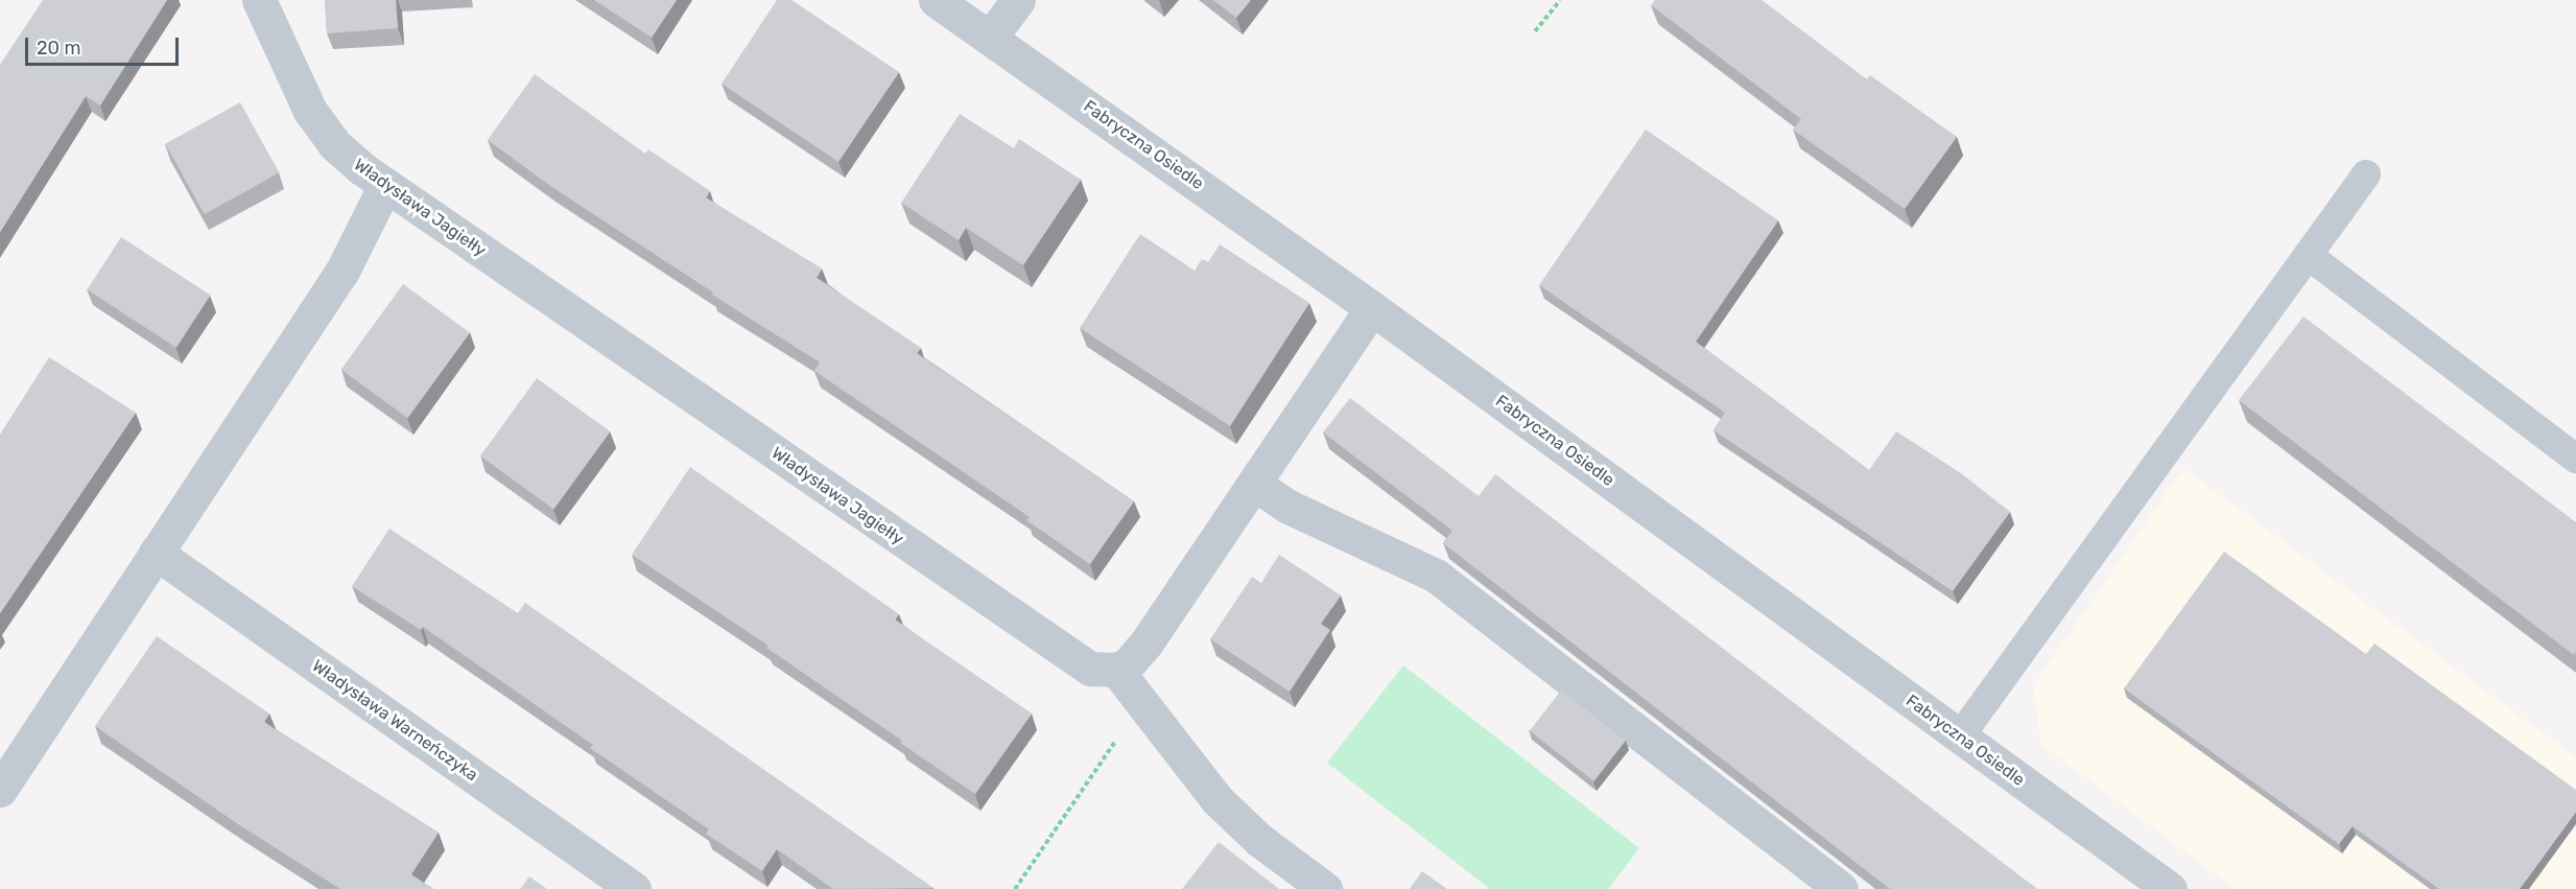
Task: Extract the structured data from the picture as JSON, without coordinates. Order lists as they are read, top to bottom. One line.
{"streets":{"street":["Fabryczna Osiedle","Władysława Jagiełły","Władysława Warneńczyka"]},"scale_bar":"20 m"}
